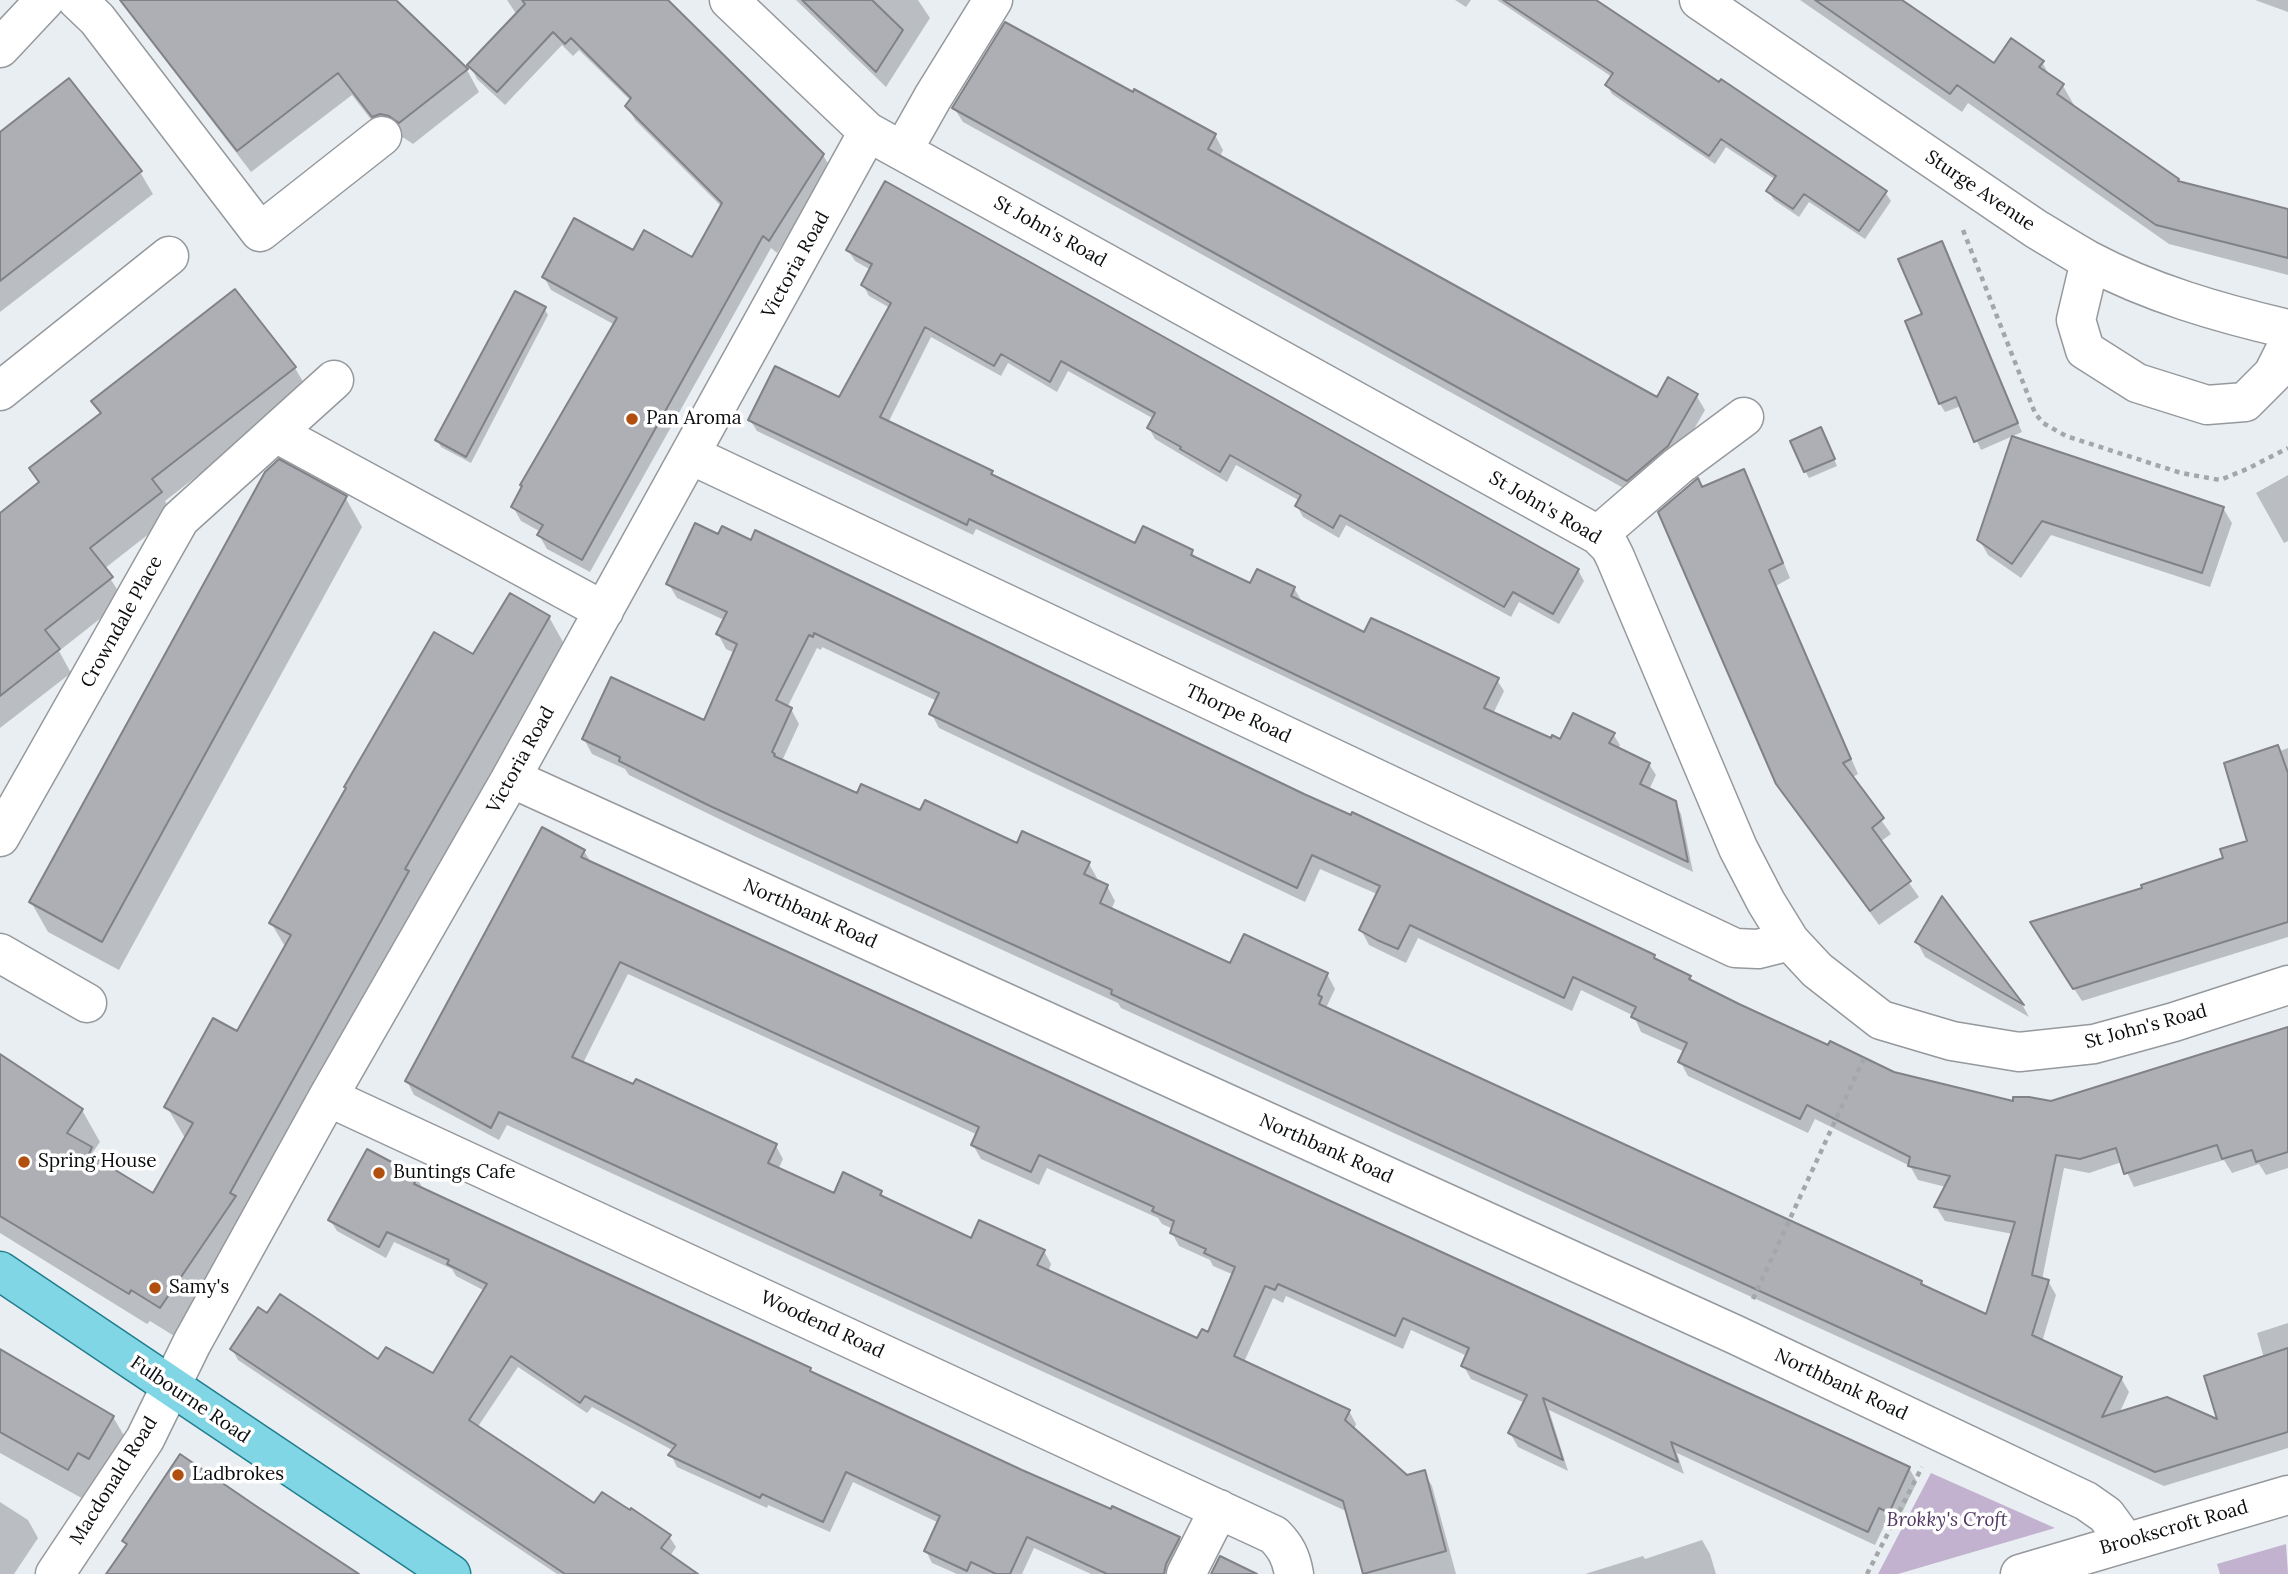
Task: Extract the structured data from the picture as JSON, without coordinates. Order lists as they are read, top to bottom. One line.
{"streets":{"main road":["Fulbourne Road"],"street":["Sturge Avenue","St John's Road","Victoria Road","Crowndale Place","Thorpe Road","Northbank Road","Woodend Road","Macdonald Road","Brookscroft Road"]},"crossings":[["St John's Road","Victoria Road"],["St John's Road","Thorpe Road"],["Victoria Road","Thorpe Road"],["Victoria Road","Northbank Road"],["Victoria Road","Woodend Road"],["Victoria Road","Fulbourne Road"],["Victoria Road","Macdonald Road"],["Northbank Road","Brookscroft Road"],["Fulbourne Road","Macdonald Road"]],"parks":["Brokky's Croft"],"places":["Pan Aroma","Spring House","Buntings Cafe","Samy's","Ladbrokes"]}
